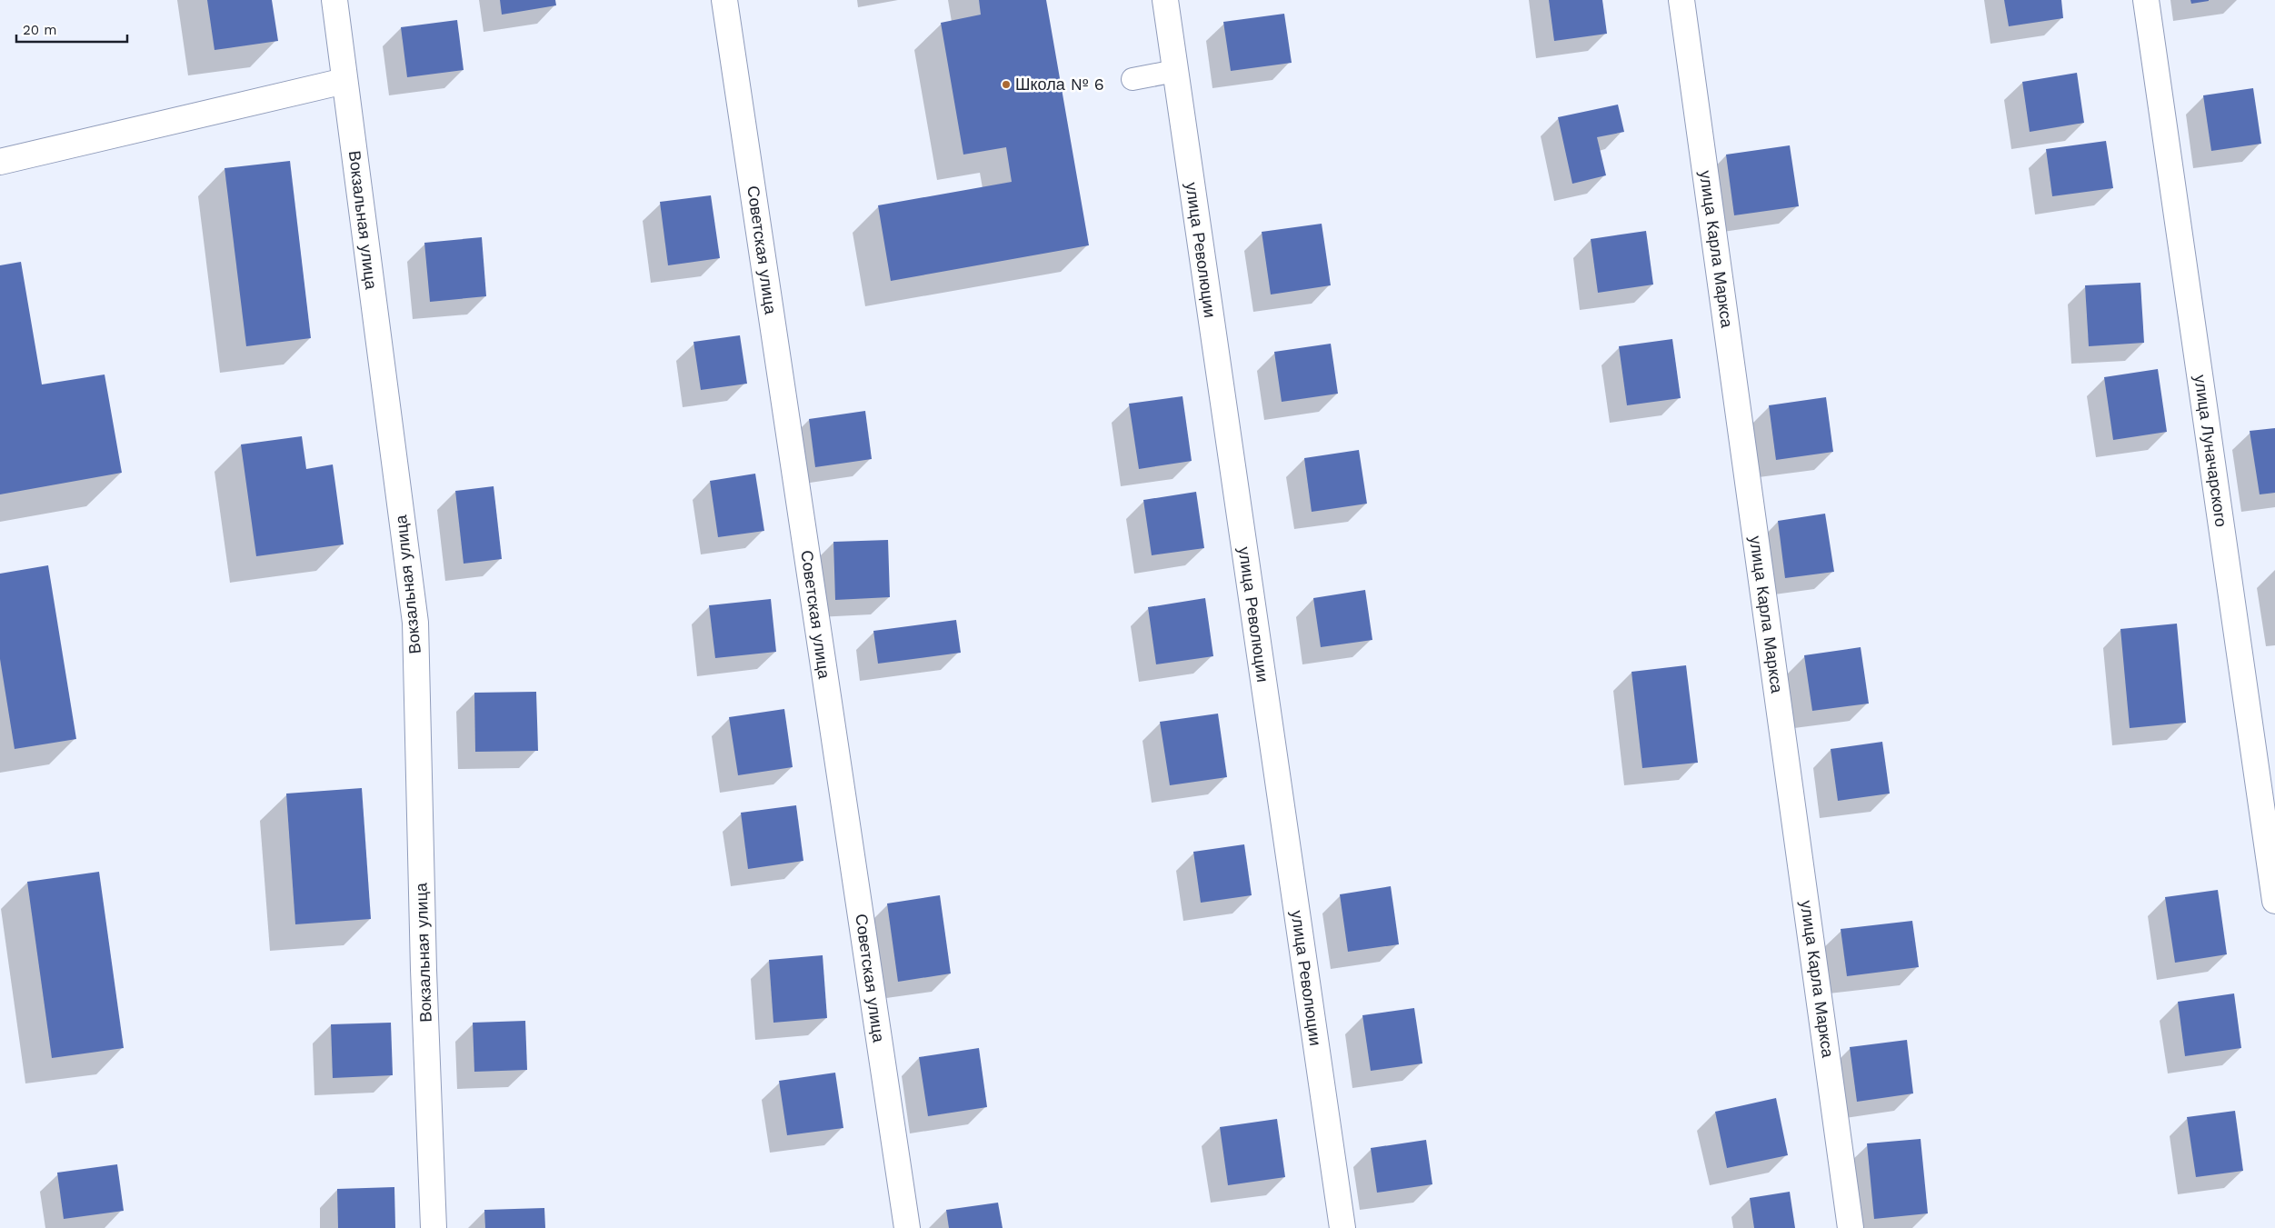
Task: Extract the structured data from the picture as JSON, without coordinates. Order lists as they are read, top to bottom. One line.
{"streets":{"street":["Вокзальная улица","улица Карла Маркса","Советская улица","улица Революции","улица Луначарского"]},"places":["Школа № 6"],"scale_bar":"20 m"}
